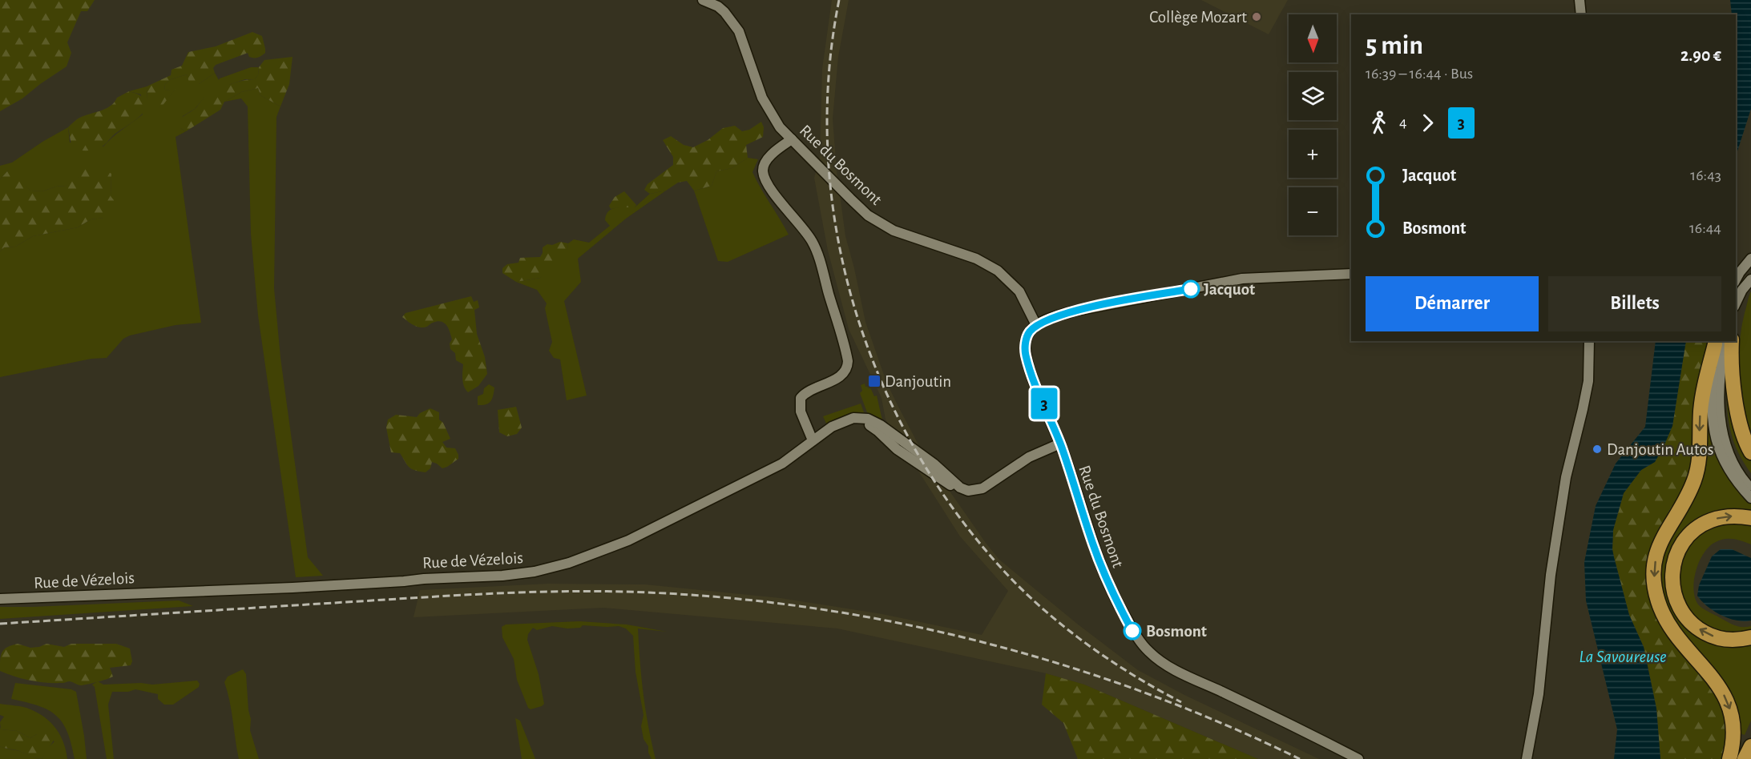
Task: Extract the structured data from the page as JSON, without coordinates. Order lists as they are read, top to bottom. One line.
{"streets":{"street":["Rue du Bosmont","Rue de Vézelois"]},"water":["La Savoureuse"],"places":{"other":["Collège Mozart","Jacquot","Danjoutin Autos","Bosmont"],"transit":["Danjoutin"]},"lines":["bus line 3"],"north":"bottom","page":{"on_map":"3","map_buttons":["+","−"],"heading":["5 min","16:39 – 16:44 · Bus","2.90 €"],"legs":["4","3"],"list":[{"name":"Jacquot","value":"16:43"},{"name":"Bosmont","value":"16:44"}],"buttons":["Démarrer","Billets"]}}
